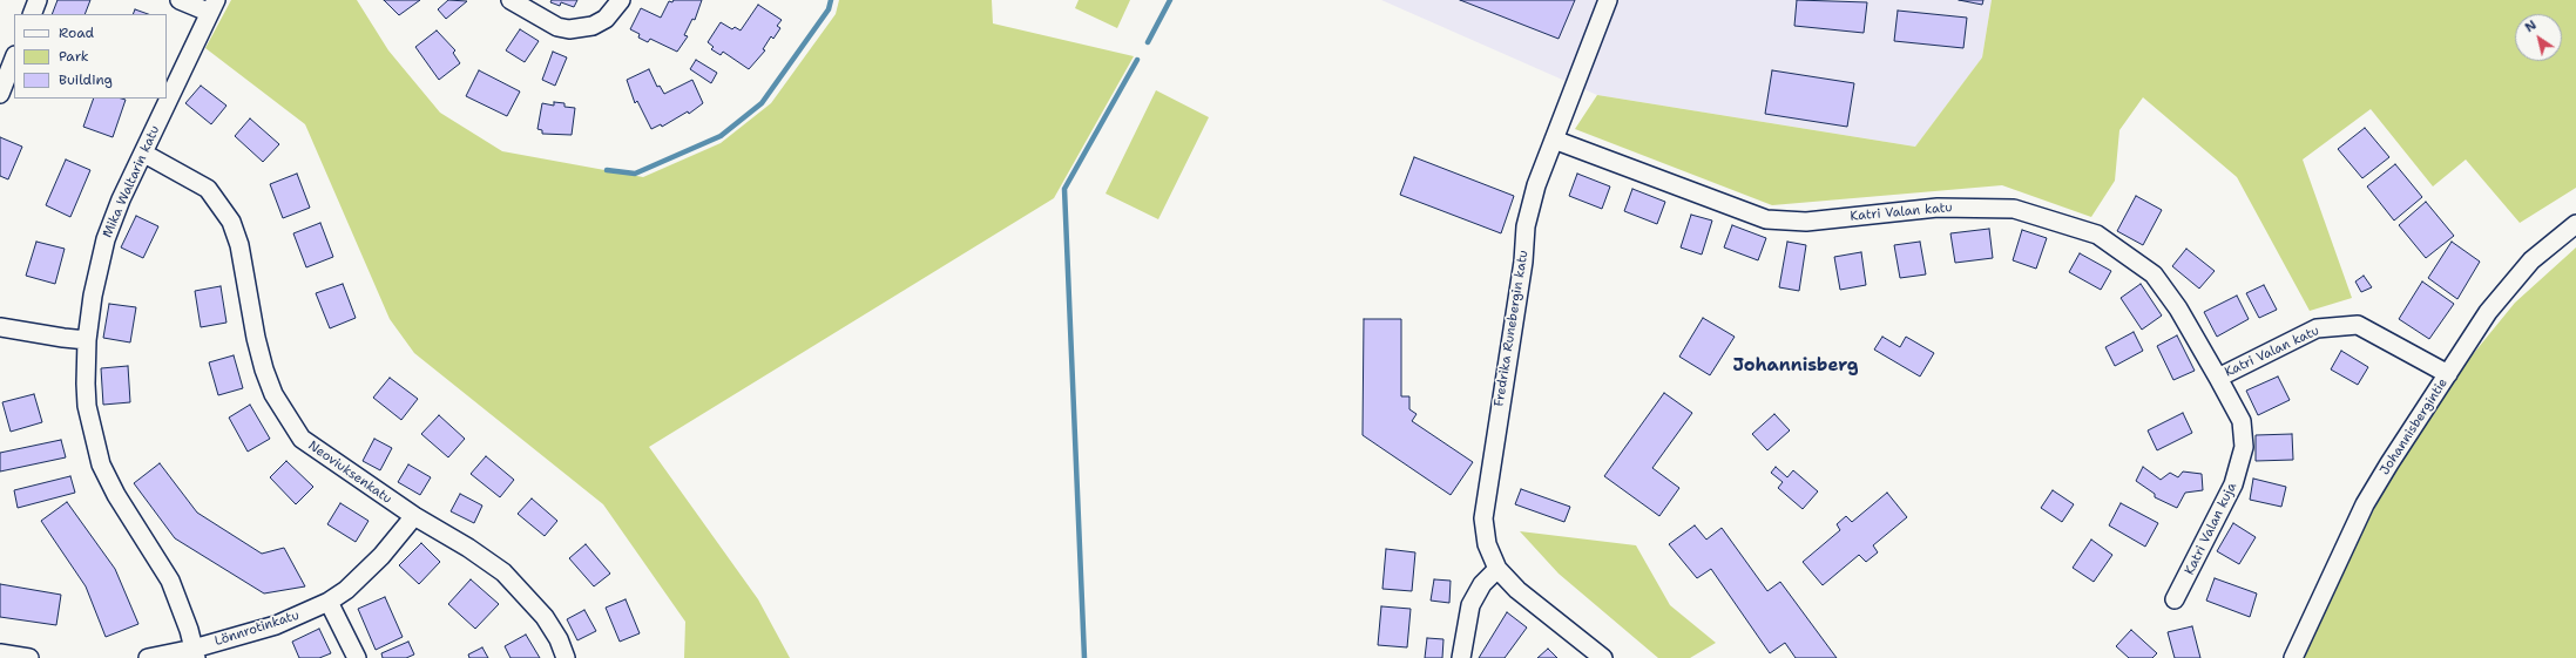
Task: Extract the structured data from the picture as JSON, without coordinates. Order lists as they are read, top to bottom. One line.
{"streets":{"street":["Mika Waltarin katu","Katri Valan katu","Fredrika Runebergin katu","Johannisbergintie","Neoviuksenkatu","Katri Valan kuja","Lönnrotinkatu"]},"crossings":[["Mika Waltarin katu","Neoviuksenkatu"],["Mika Waltarin katu","Lönnrotinkatu"],["Katri Valan katu","Fredrika Runebergin katu"],["Katri Valan katu","Johannisbergintie"],["Katri Valan katu","Katri Valan kuja"],["Neoviuksenkatu","Lönnrotinkatu"]],"districts":["Johannisberg"],"legend":["Road","Park","Building"],"north":"top left"}
